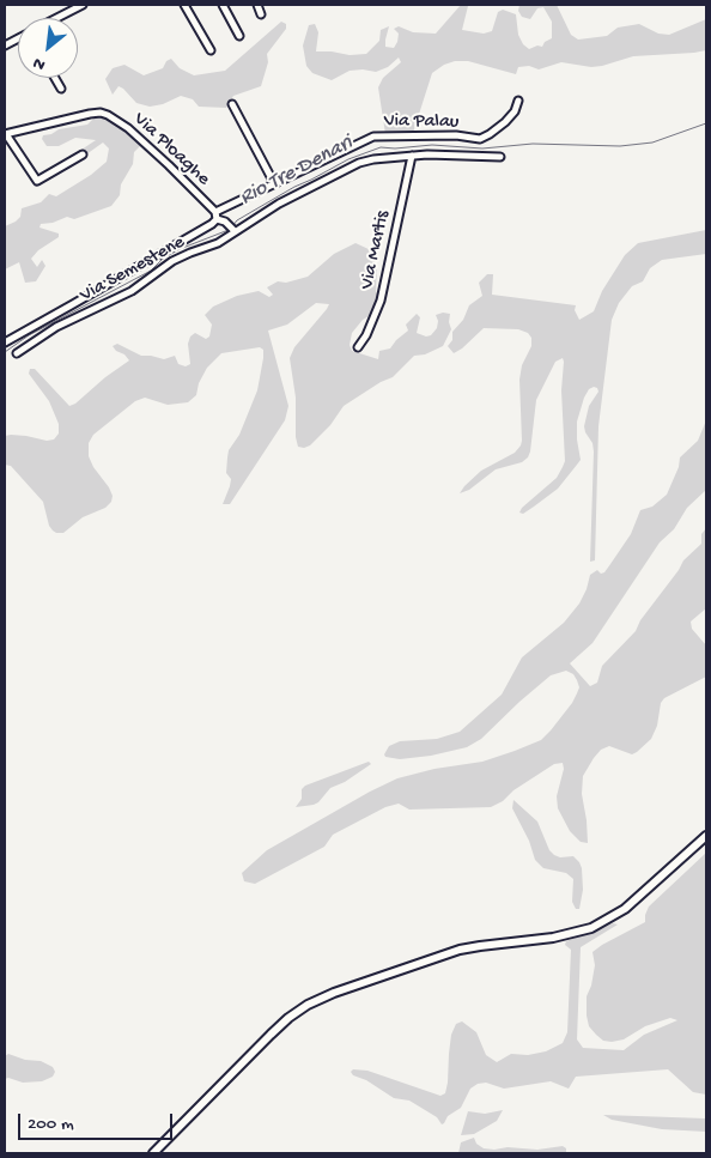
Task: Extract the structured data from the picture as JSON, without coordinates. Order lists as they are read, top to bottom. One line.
{"streets":{"street":["Via Palau","Via Ploaghe","Via Martis","Via Semestene"]},"crossings":[["Via Palau","Via Ploaghe"],["Via Ploaghe","Via Semestene"],["Via Martis","Via Semestene"]],"water":["Rio Tre Denari"],"scale_bar":"200 m","north":"bottom left"}
